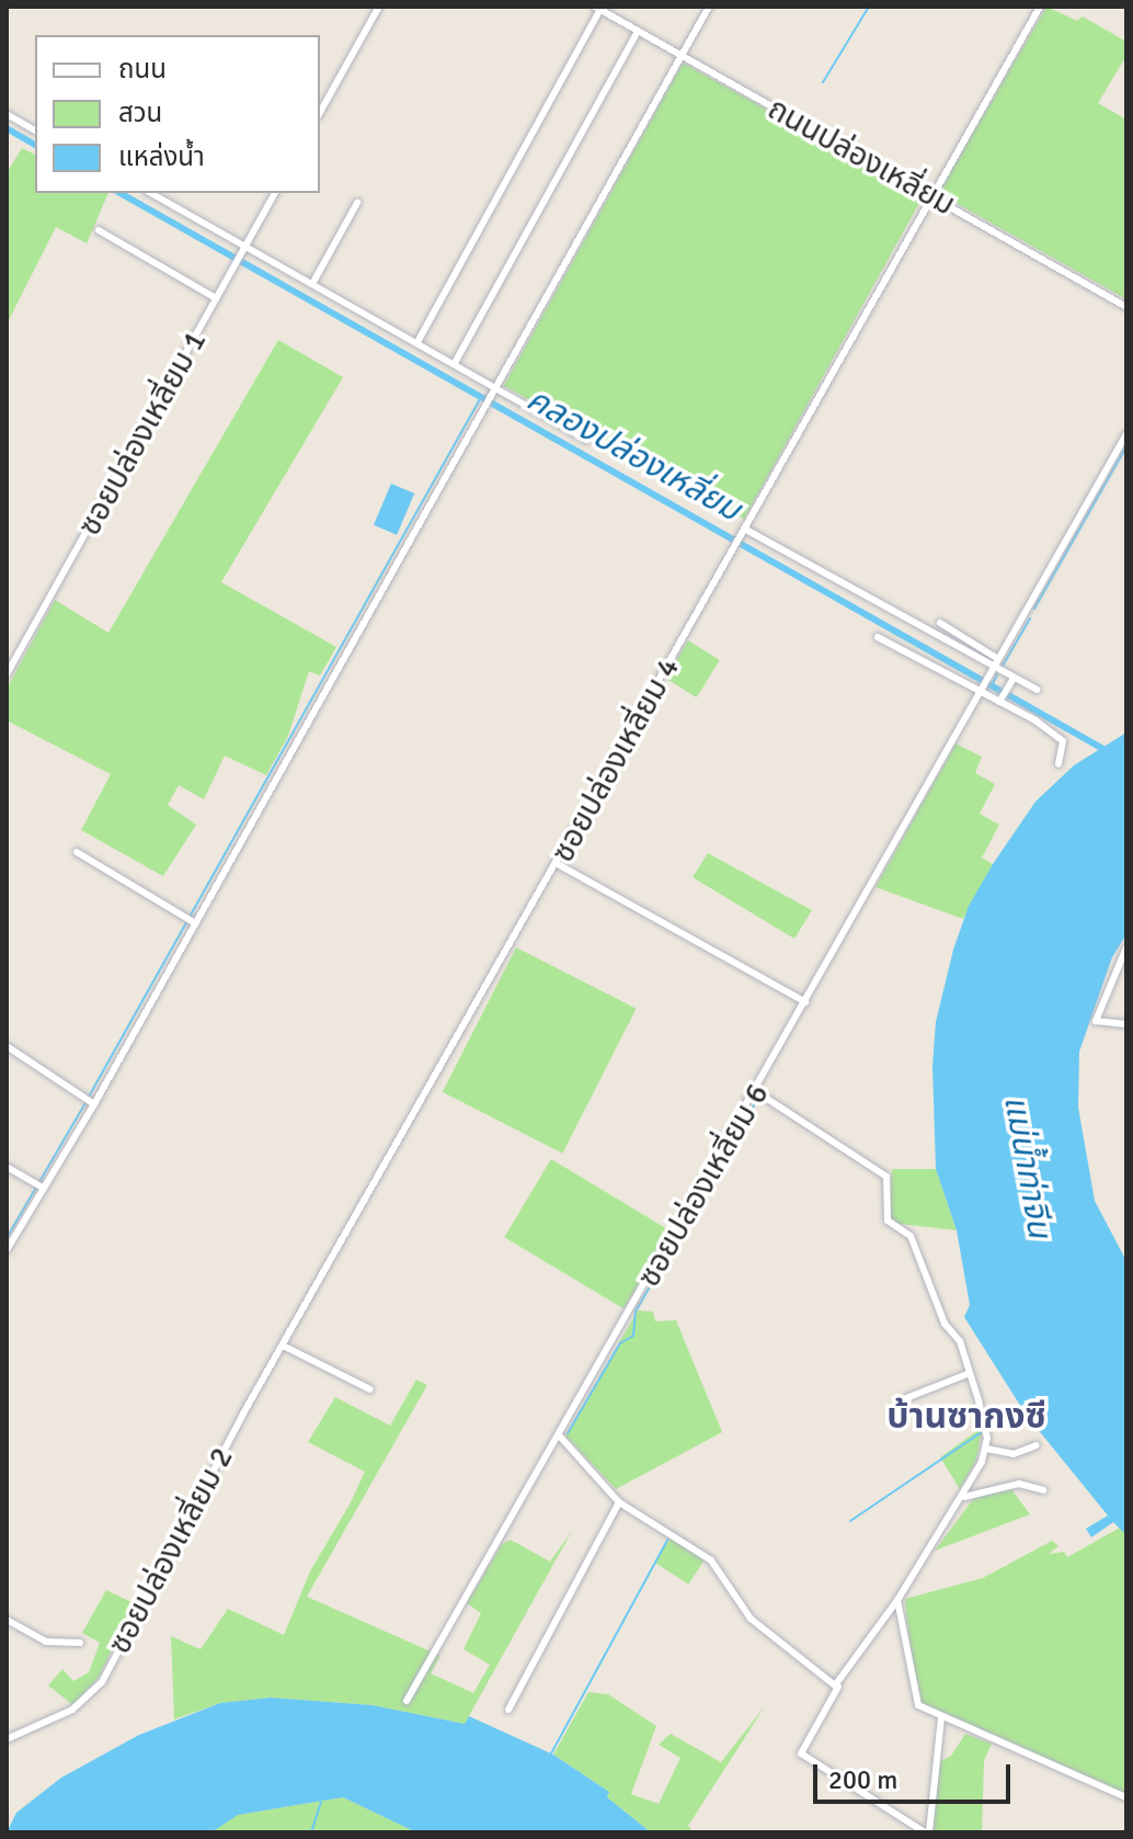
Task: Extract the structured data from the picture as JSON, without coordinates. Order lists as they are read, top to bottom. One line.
{"streets":{"street":["ถนนปล่องเหลี่ยม","ซอยปล่องเหลี่ยม 1","ซอยปล่องเหลี่ยม 4","ซอยปล่องเหลี่ยม 6","ซอยปล่องเหลี่ยม 2"]},"crossings":[["ถนนปล่องเหลี่ยม","ซอยปล่องเหลี่ยม 4"],["ซอยปล่องเหลี่ยม 4","ซอยปล่องเหลี่ยม 2"]],"districts":["บ้านซากงซี"],"water":["คลองปล่องเหลี่ยม","แม่น้ำท่าจีน"],"legend":["ถนน","สวน","แหล่งน้ำ"],"scale_bar":"200 m"}
